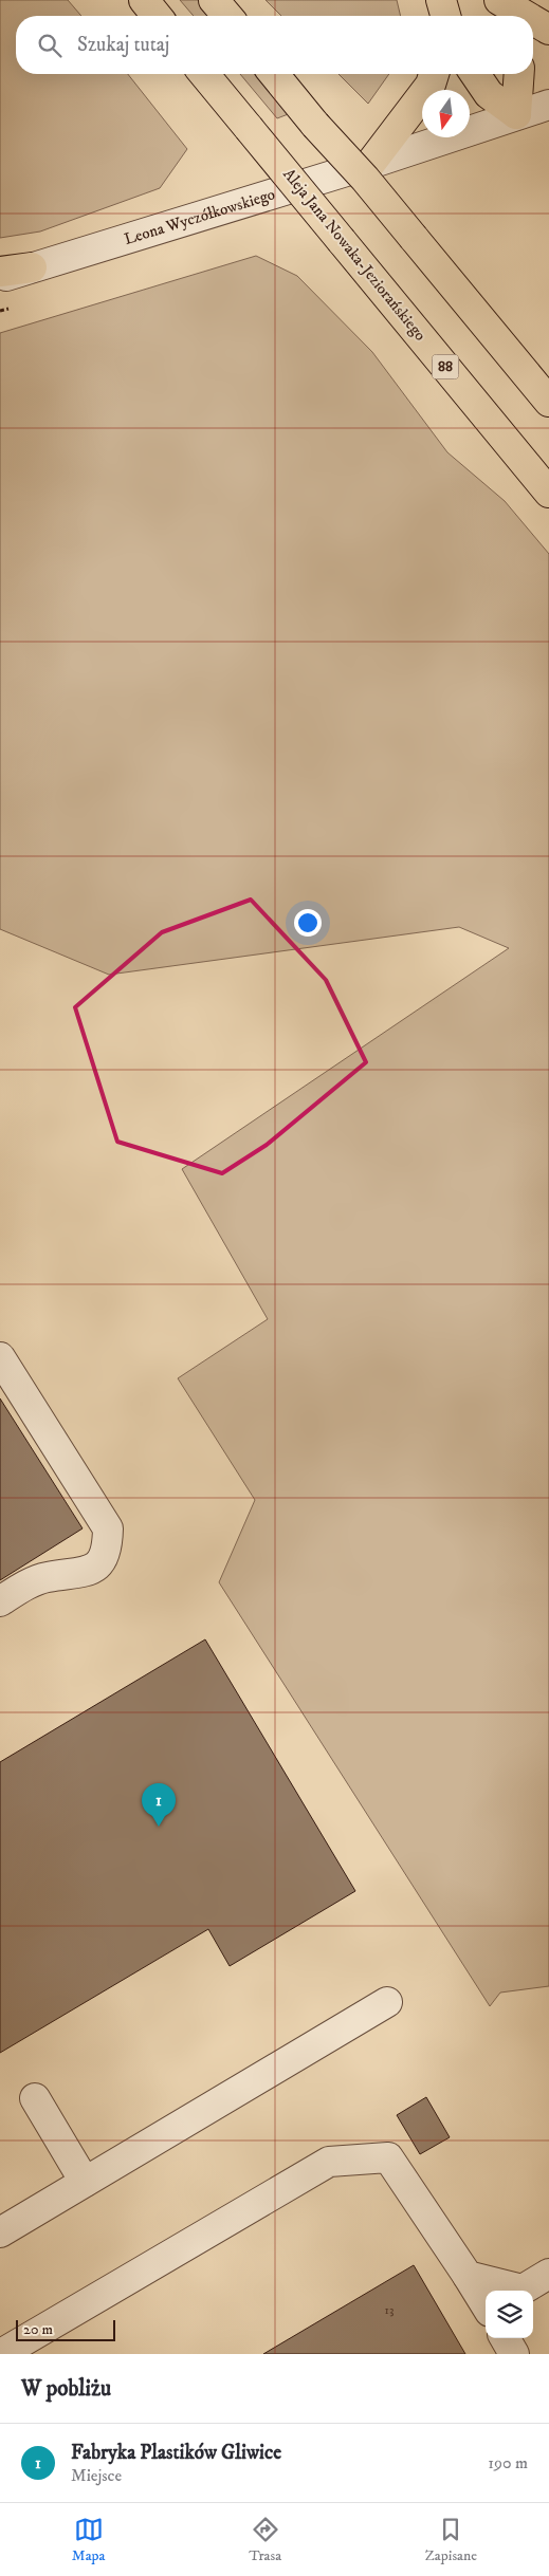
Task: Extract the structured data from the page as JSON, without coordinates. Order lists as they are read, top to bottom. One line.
{"streets":{"main road":["Aleja Jana Nowaka-Jeziorańskiego","88"],"street":["Leona Wyczółkowskiego"]},"house_numbers":["13"],"scale_bar":"20 m","north":"bottom","page":{"search":"Szukaj tutaj","pins":"1","scale":"20 m","heading":"W pobliżu","list":[{"mark":"1","name":"Fabryka Plastików Gliwice","note":"Miejsce","value":"190 m"}],"nav":["Mapa","Trasa","Zapisane"]}}
